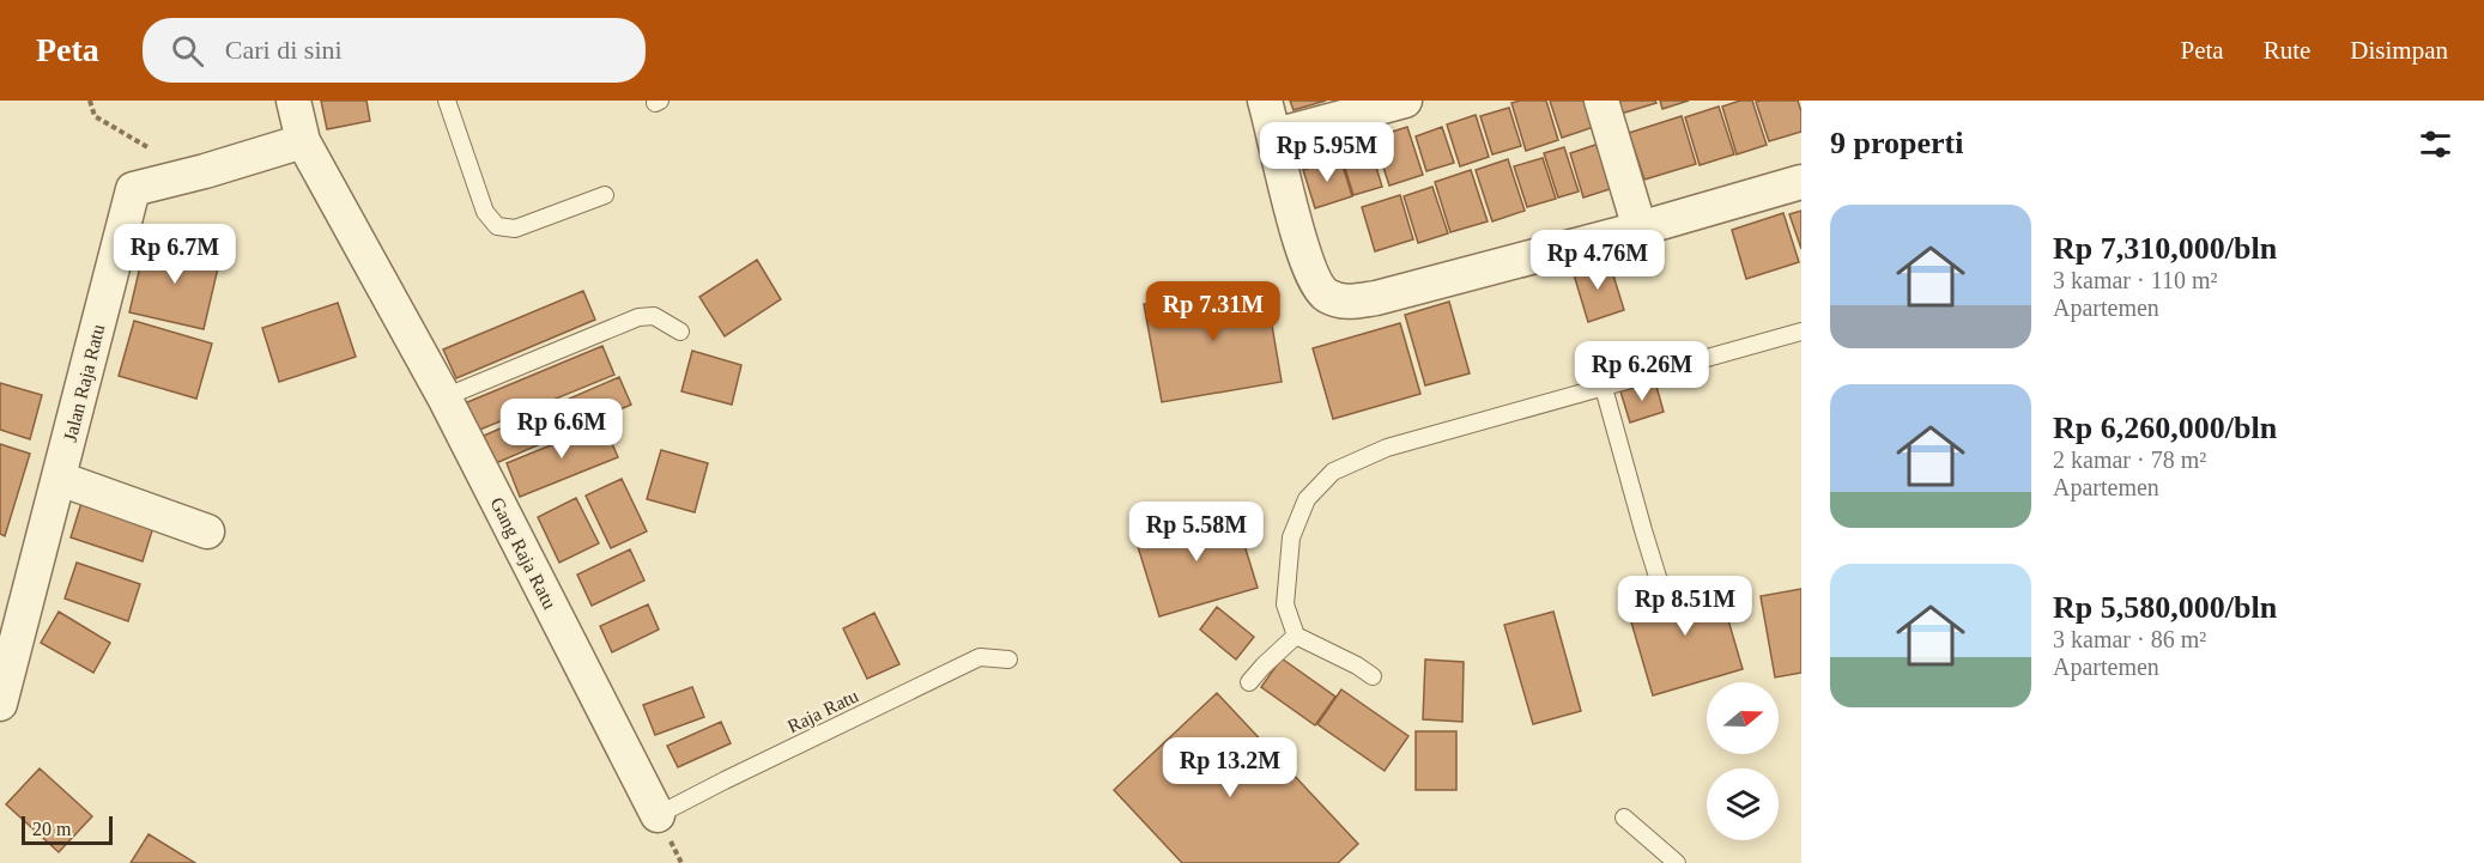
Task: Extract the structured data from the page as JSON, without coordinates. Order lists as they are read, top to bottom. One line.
{"streets":{"street":["Jalan Raja Ratu","Gang Raja Ratu"],"lane":["Raja Ratu"]},"crossings":[["Jalan Raja Ratu","Gang Raja Ratu"],["Gang Raja Ratu","Raja Ratu"]],"scale_bar":"20 m","north":"right","page":{"header":"Peta","search":"Cari di sini","nav":["Peta","Rute","Disimpan"],"heading":"9 properti","price":["Rp 5.95M","Rp 6.7M","Rp 4.76M","Rp 7.31M","Rp 6.26M","Rp 6.6M","Rp 5.58M","Rp 8.51M","Rp 13.2M"],"list":[{"name":"Rp 7,310,000/bln","note":"3 kamar · 110 m² · Apartemen"},{"name":"Rp 6,260,000/bln","note":"2 kamar · 78 m² · Apartemen"},{"name":"Rp 5,580,000/bln","note":"3 kamar · 86 m² · Apartemen"}],"scale":"20 m"}}
